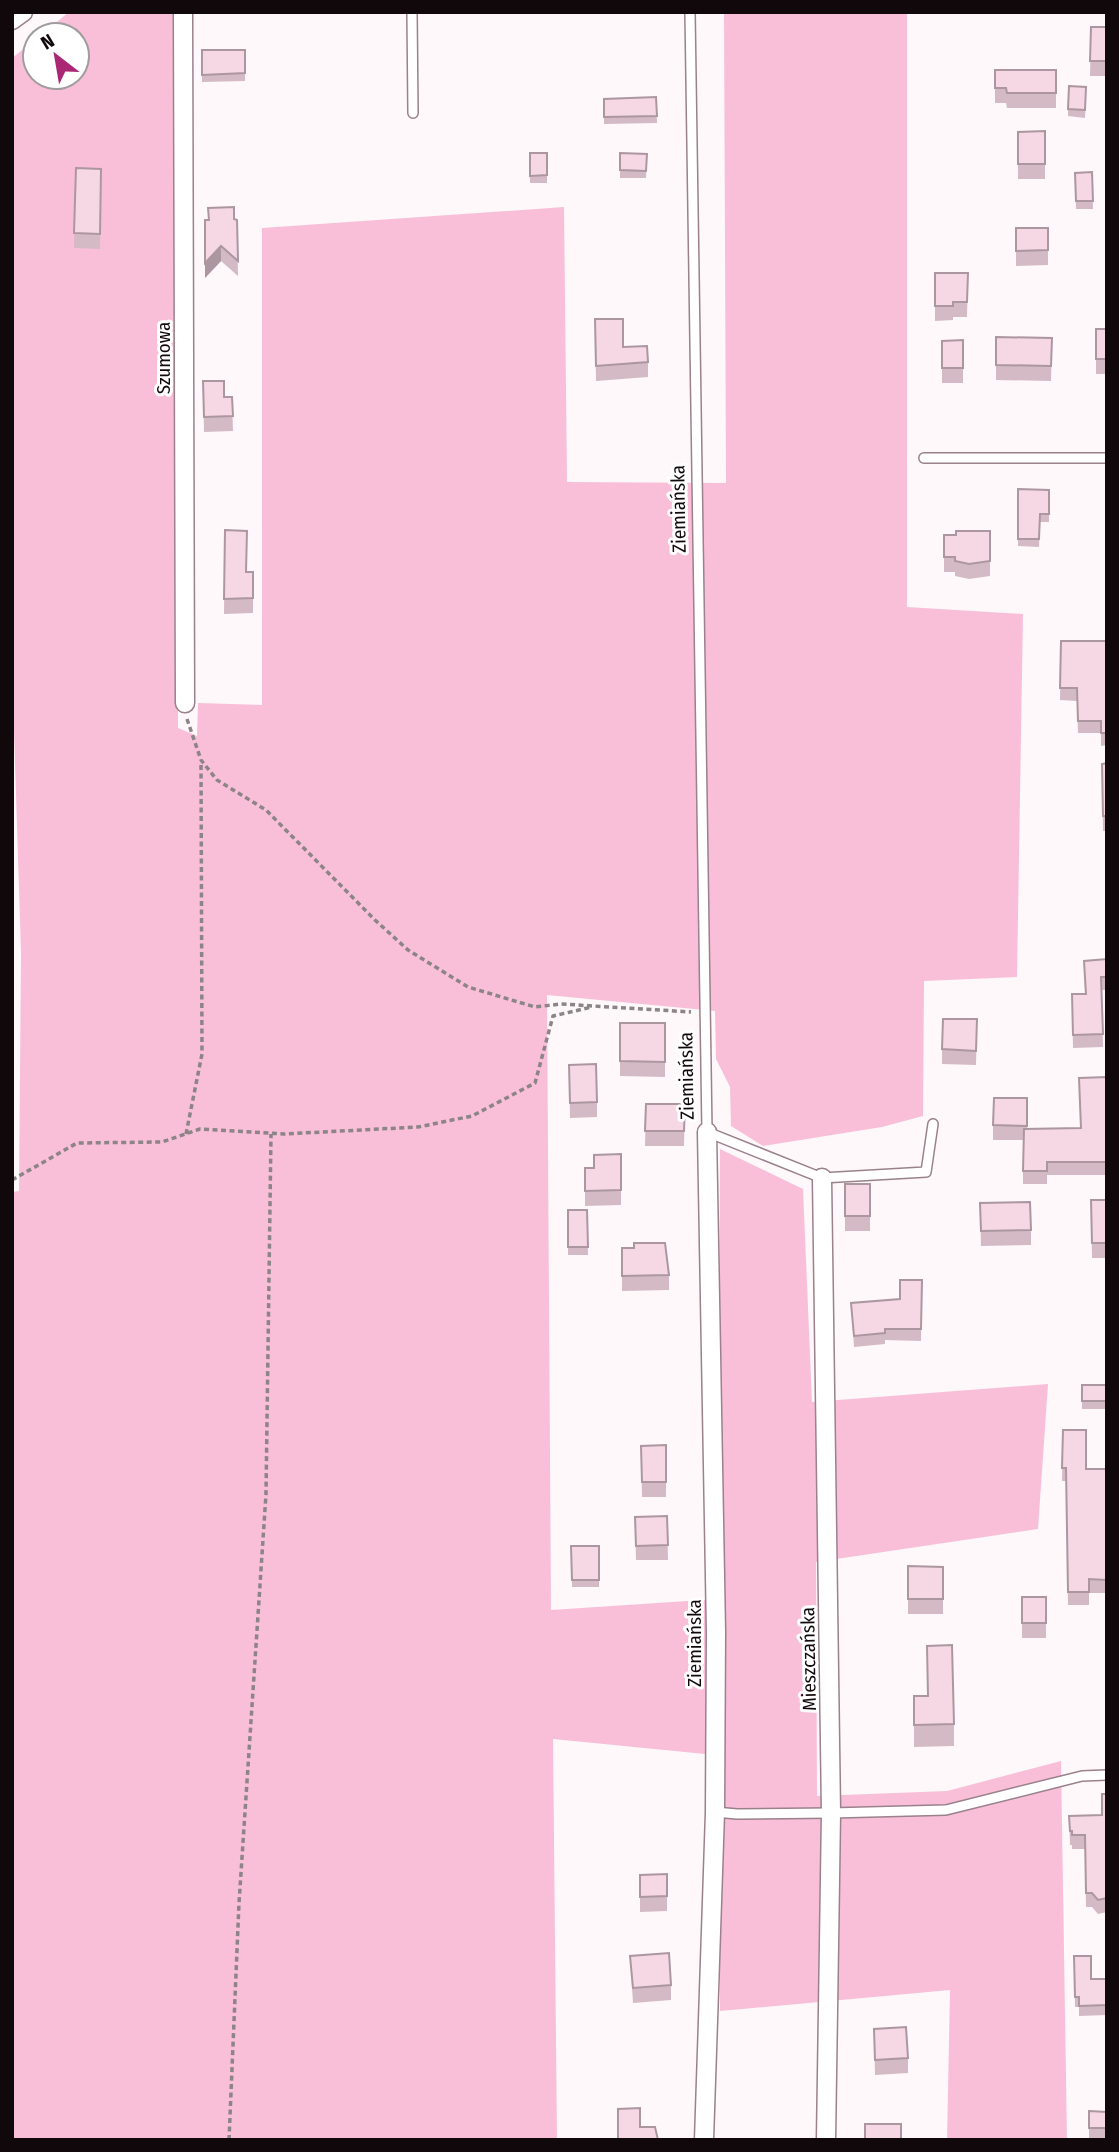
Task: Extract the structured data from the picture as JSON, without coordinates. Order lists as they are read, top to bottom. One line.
{"streets":{"street":["Szumowa","Ziemiańska","Mieszczańska"]},"north":"top left"}
